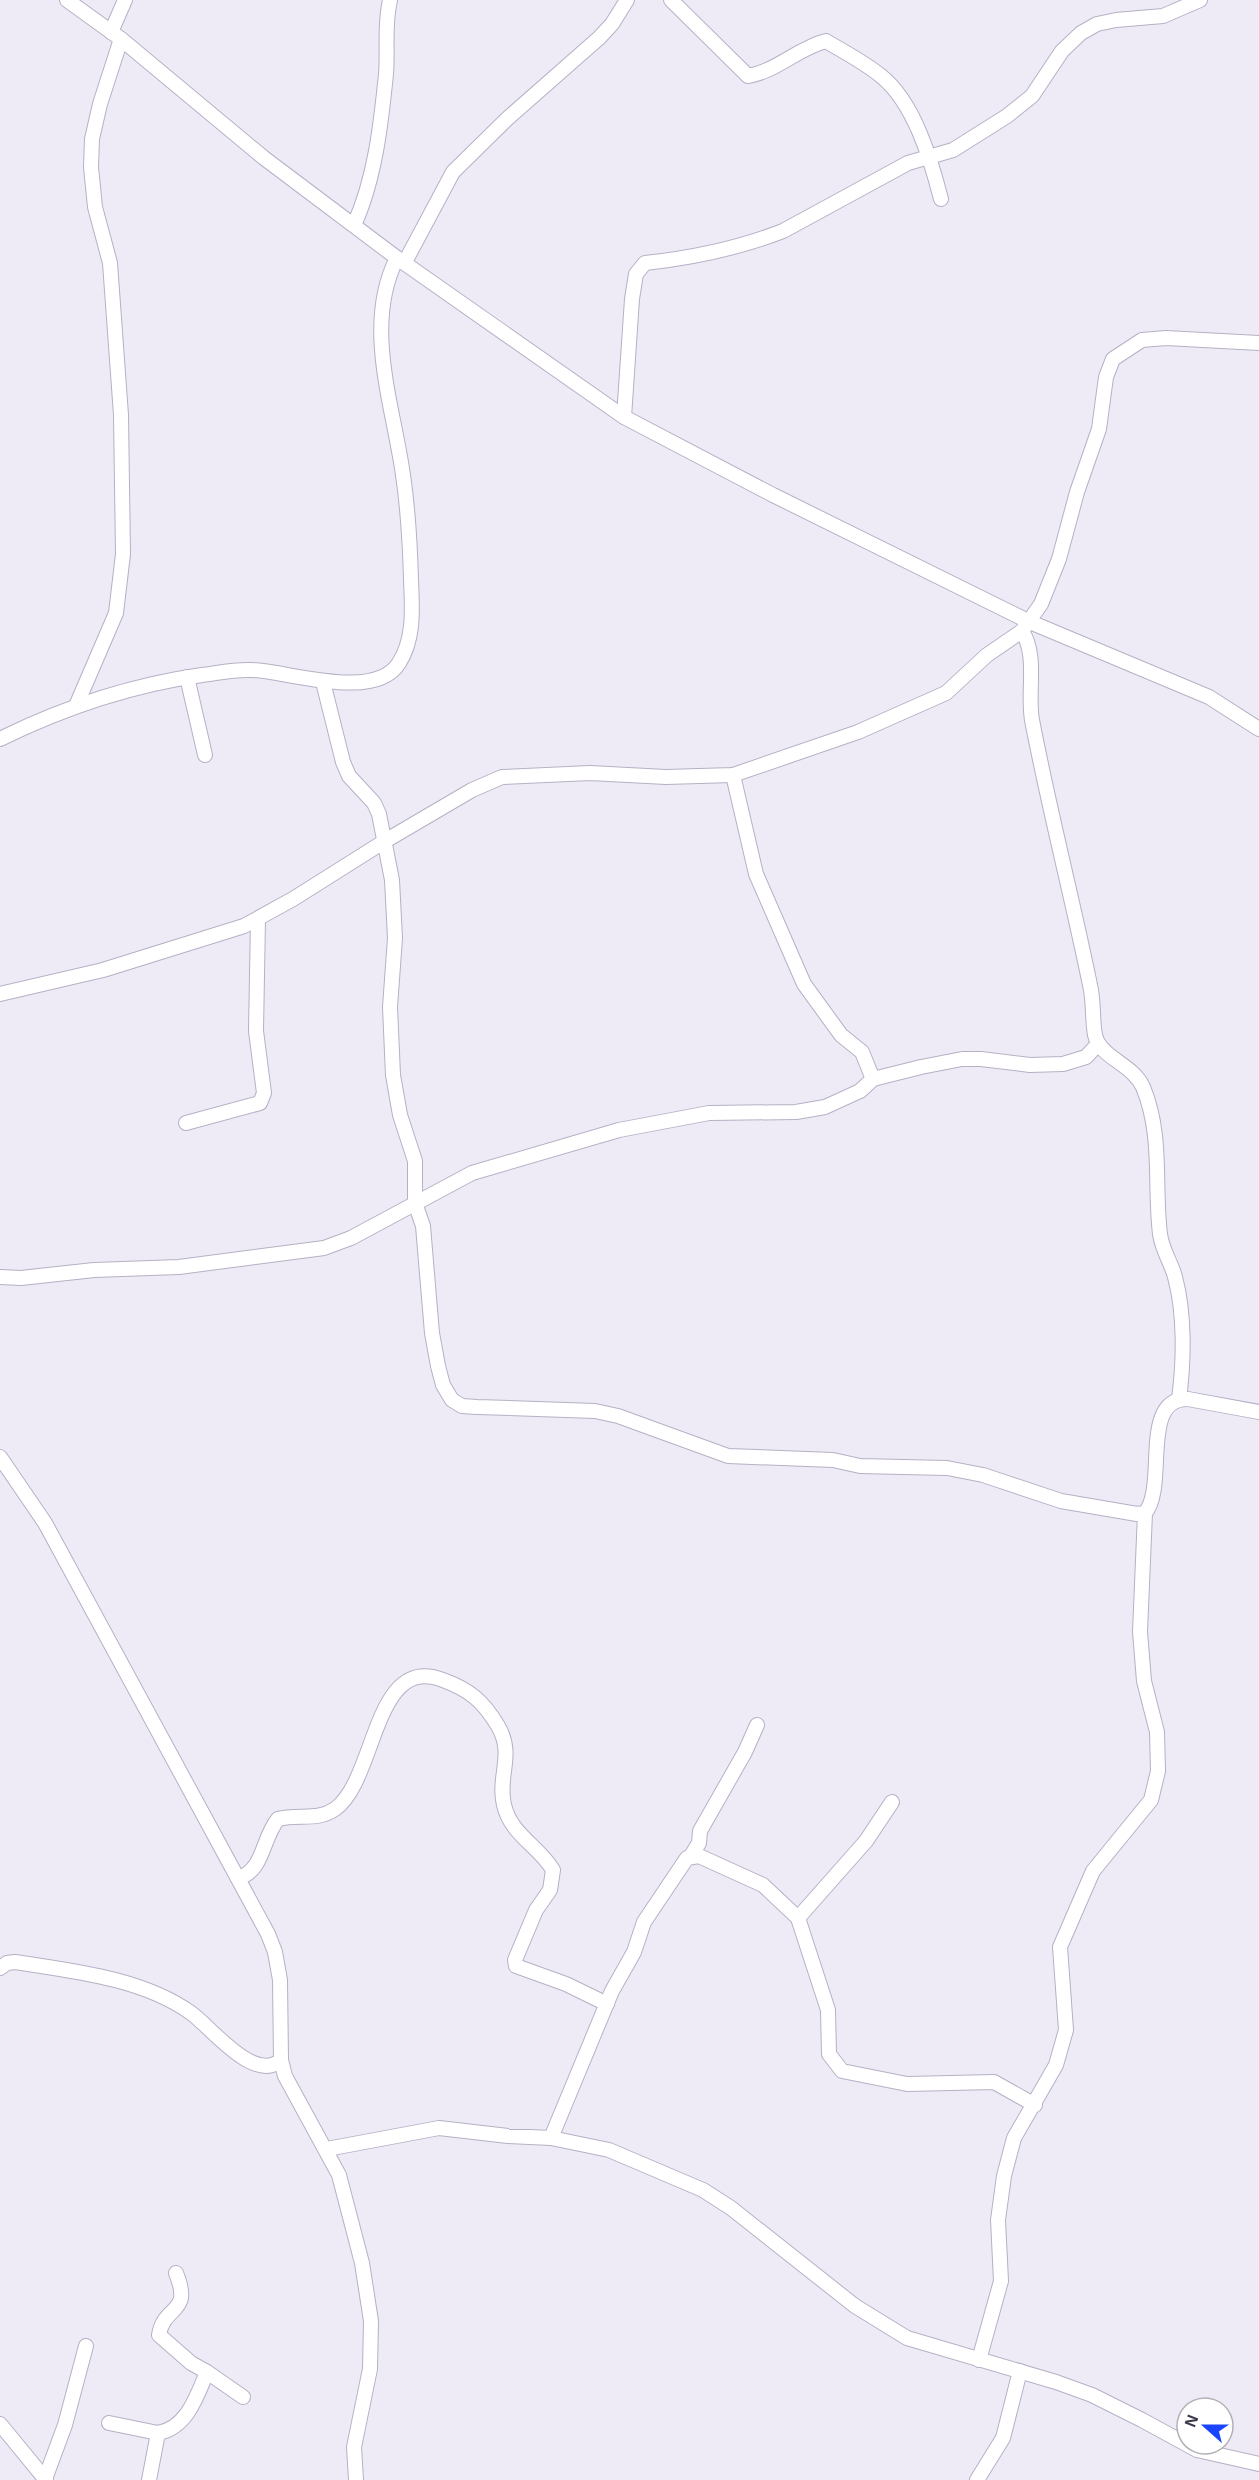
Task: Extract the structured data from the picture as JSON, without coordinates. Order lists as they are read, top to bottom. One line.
{"north":"left"}
